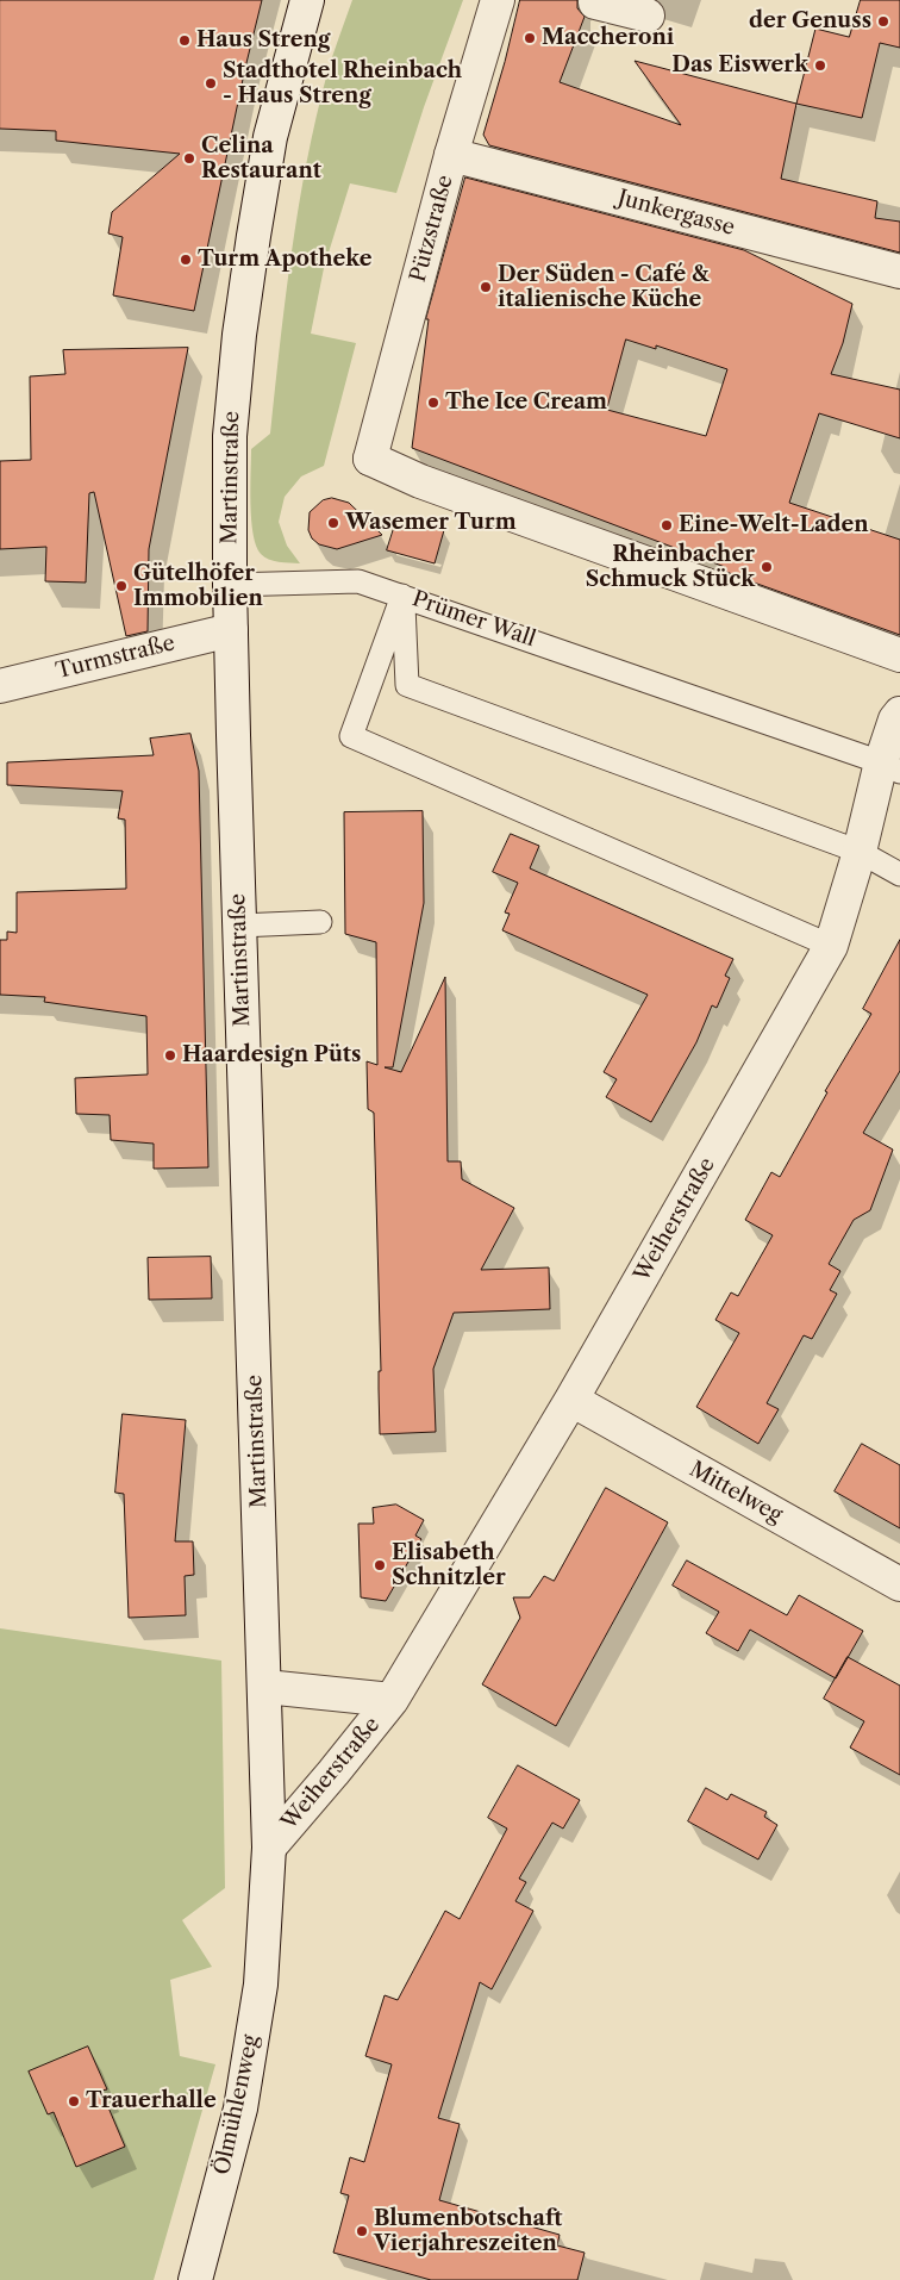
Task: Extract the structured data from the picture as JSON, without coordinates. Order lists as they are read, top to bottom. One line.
{"streets":{"street":["Junkergasse","Pützstraße","Martinstraße","Turmstraße","Weiherstraße","Mittelweg","Ölmühlenweg"],"lane":["Prümer Wall"]},"crossings":[["Junkergasse","Pützstraße"],["Martinstraße","Turmstraße"],["Martinstraße","Weiherstraße"],["Martinstraße","Ölmühlenweg"],["Prümer Wall","Weiherstraße"],["Weiherstraße","Mittelweg"]],"places":["der Genuss","Maccheroni","Haus Streng","Das Eiswerk","Stadthotel Rheinbach - Haus Streng","Celina Restaurant","Turm Apotheke","Der Süden - Café & italienische Küche","The Ice Cream","Wasemer Turm","Eine-Welt-Laden","Rheinbacher Schmuck Stück","Gütelhöfer Immobilien","Haardesign Püts","Elisabeth Schnitzler","Trauerhalle","Blumenbotschaft Vierjahreszeiten"]}
